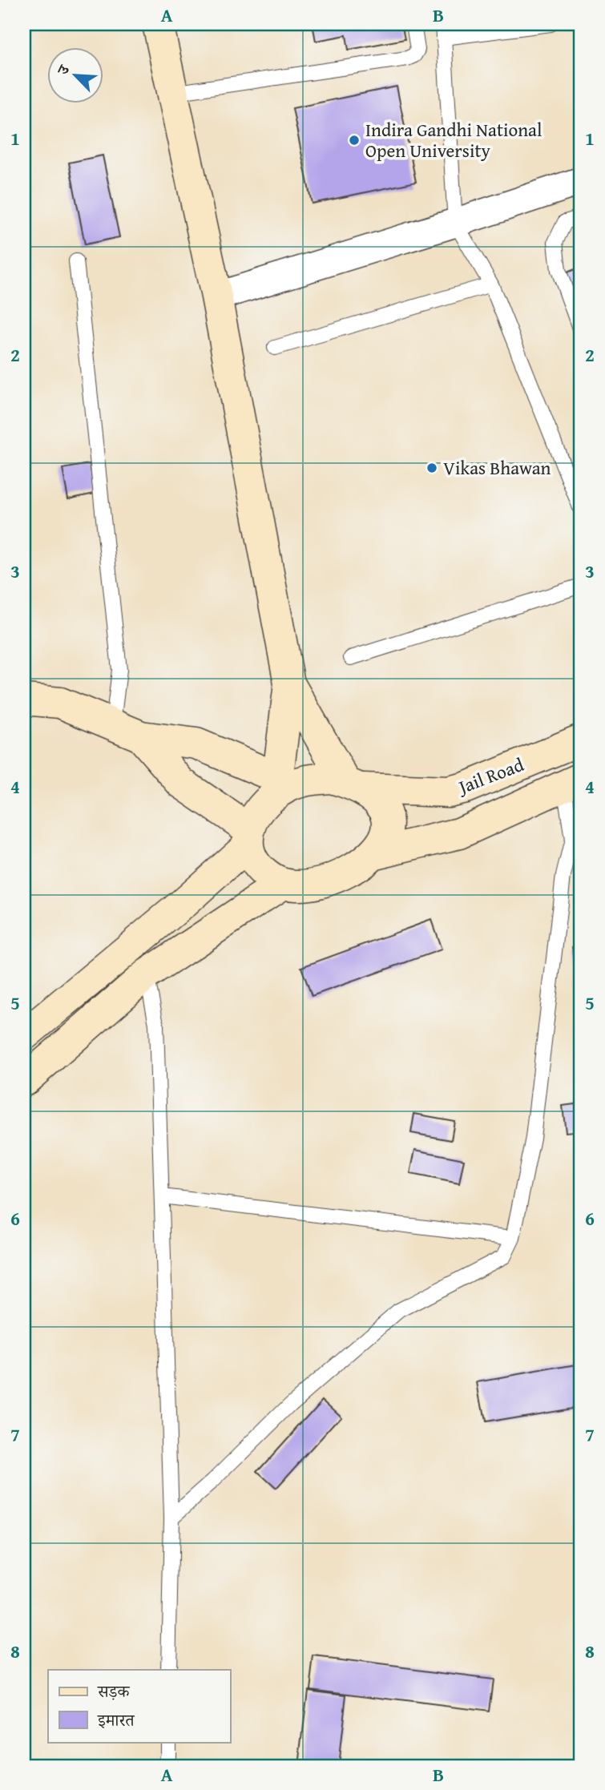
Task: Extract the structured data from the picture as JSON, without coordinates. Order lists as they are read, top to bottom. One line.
{"streets":{"main road":["Jail Road"]},"places":["Indira Gandhi National Open University","Vikas Bhawan"],"legend":["सड़क","इमारत"],"north":"top left","grid":{"columns":["A","B"],"rows":["1","2","3","4","5","6","7","8"]}}
